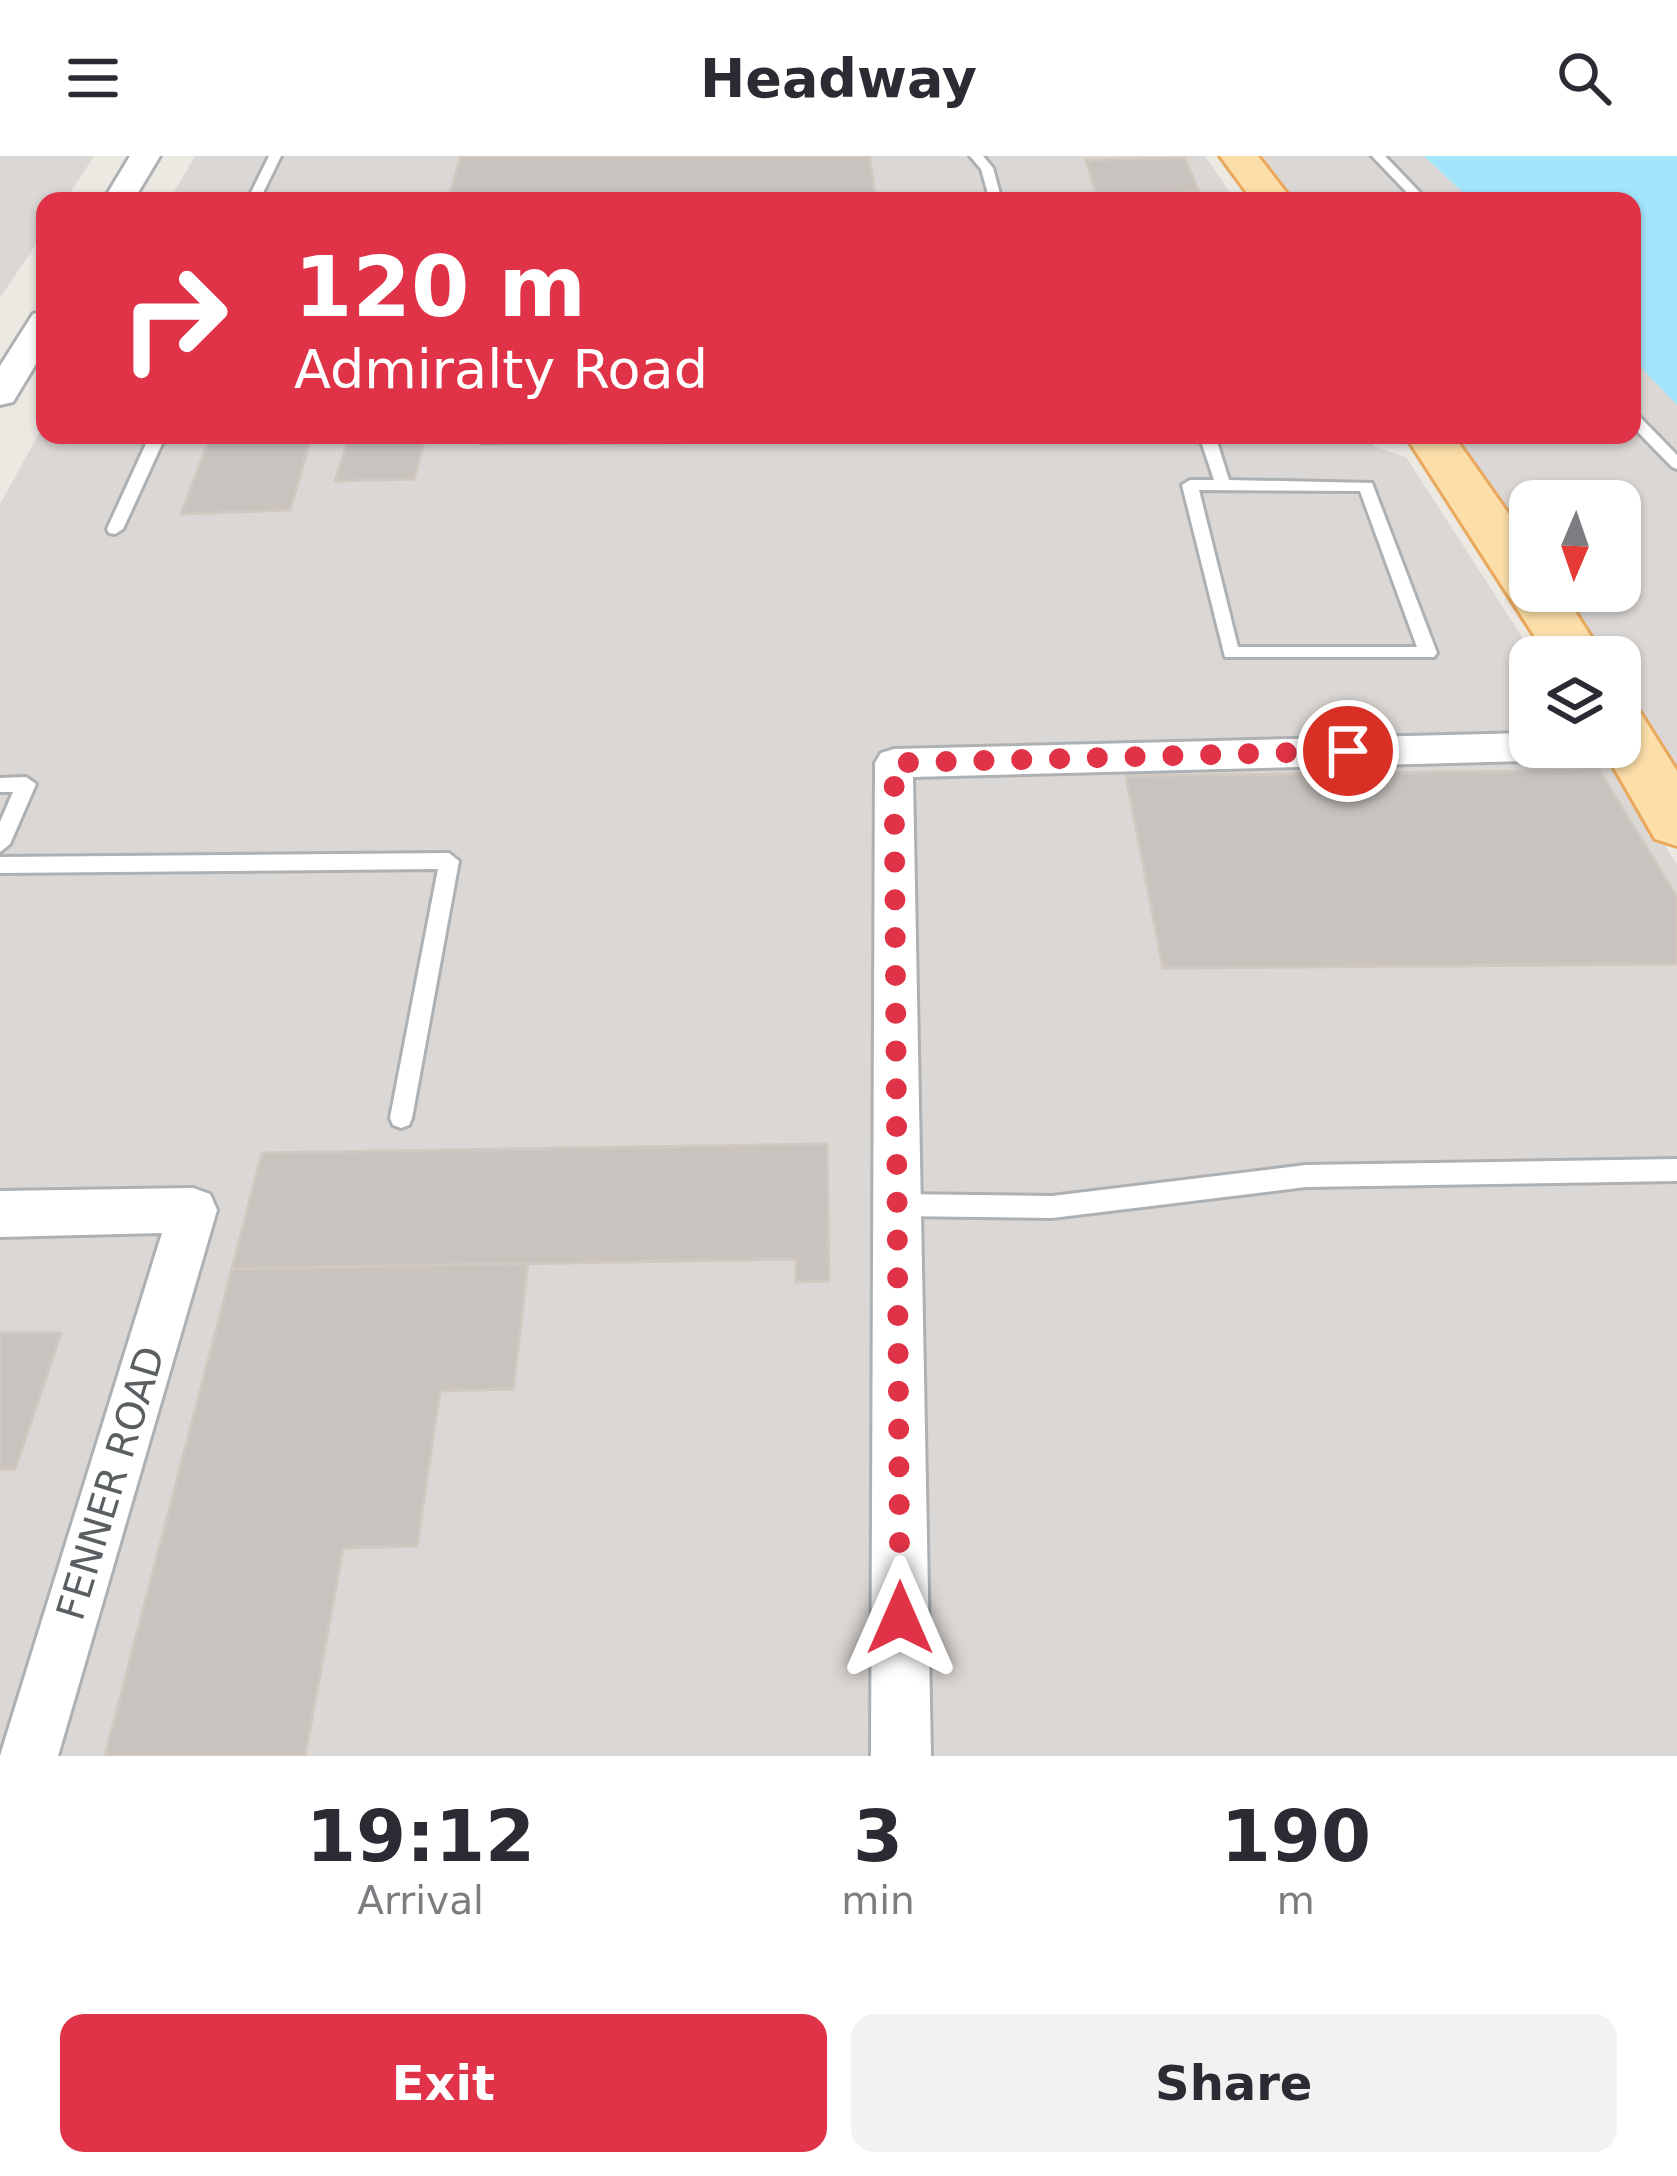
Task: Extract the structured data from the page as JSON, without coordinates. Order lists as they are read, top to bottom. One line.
{"streets":{"street":["FENNER ROAD"]},"north":"bottom","page":{"header":"Headway","turn":["120 m","Admiralty Road"],"eta":["19:12","Arrival","3","min","190","m"],"buttons":["Exit","Share"]}}
